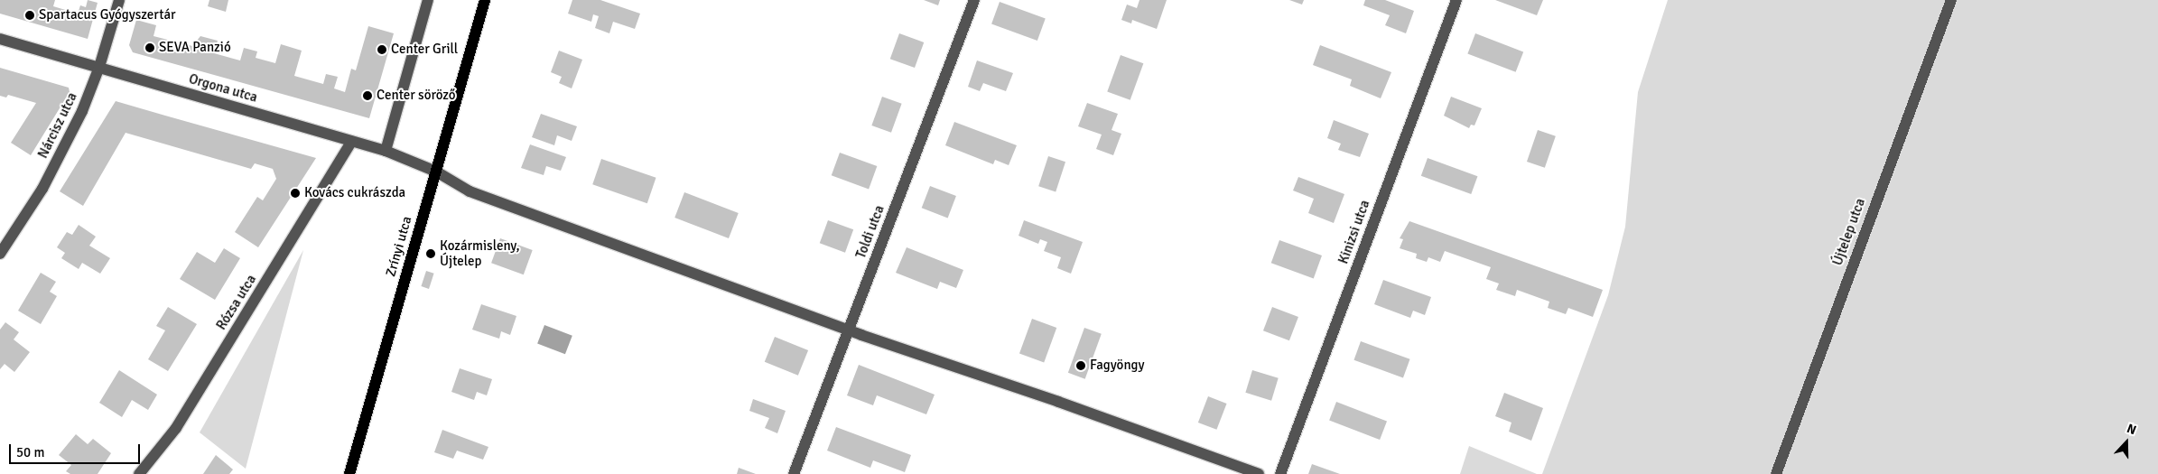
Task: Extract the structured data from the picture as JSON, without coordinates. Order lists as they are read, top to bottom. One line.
{"streets":{"main road":["Zrínyi utca"],"street":["Orgona utca","Nárcisz utca","Toldi utca","Kinizsi utca","Újtelep utca","Rózsa utca"]},"crossings":[["Orgona utca","Nárcisz utca"],["Orgona utca","Toldi utca"],["Orgona utca","Zrínyi utca"],["Orgona utca","Rózsa utca"]],"places":["Spartacus Gyógyszertár","SEVA Panzió","Center Grill","Center söröző","Kovács cukrászda","Kozármisleny, Újtelep","Fagyöngy"],"scale_bar":"50 m","north":"top"}
